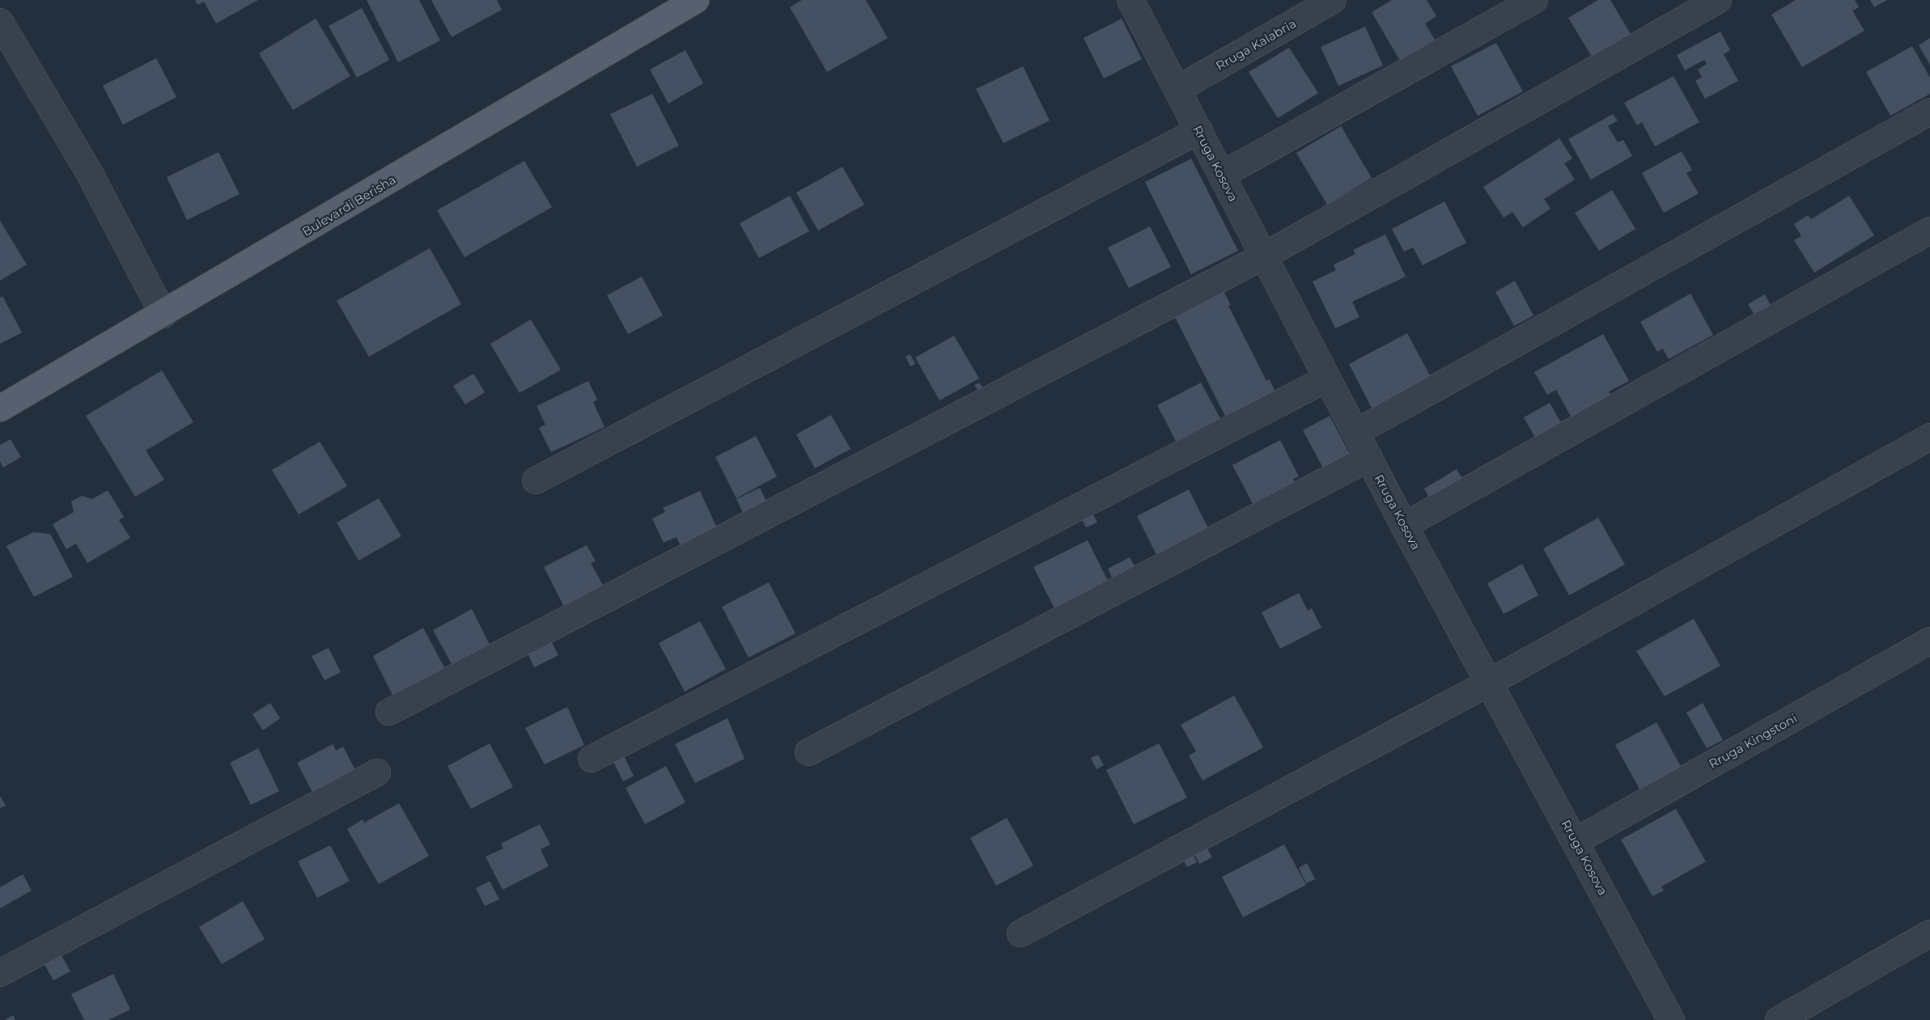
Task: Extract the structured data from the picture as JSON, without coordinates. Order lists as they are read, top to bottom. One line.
{"streets":{"main road":["Bulevardi Berisha"],"street":["Rruga Kalabria","Rruga Kosova","Rruga Kingstoni"]},"crossings":[["Rruga Kalabria","Rruga Kosova"],["Rruga Kosova","Rruga Kingstoni"]]}
